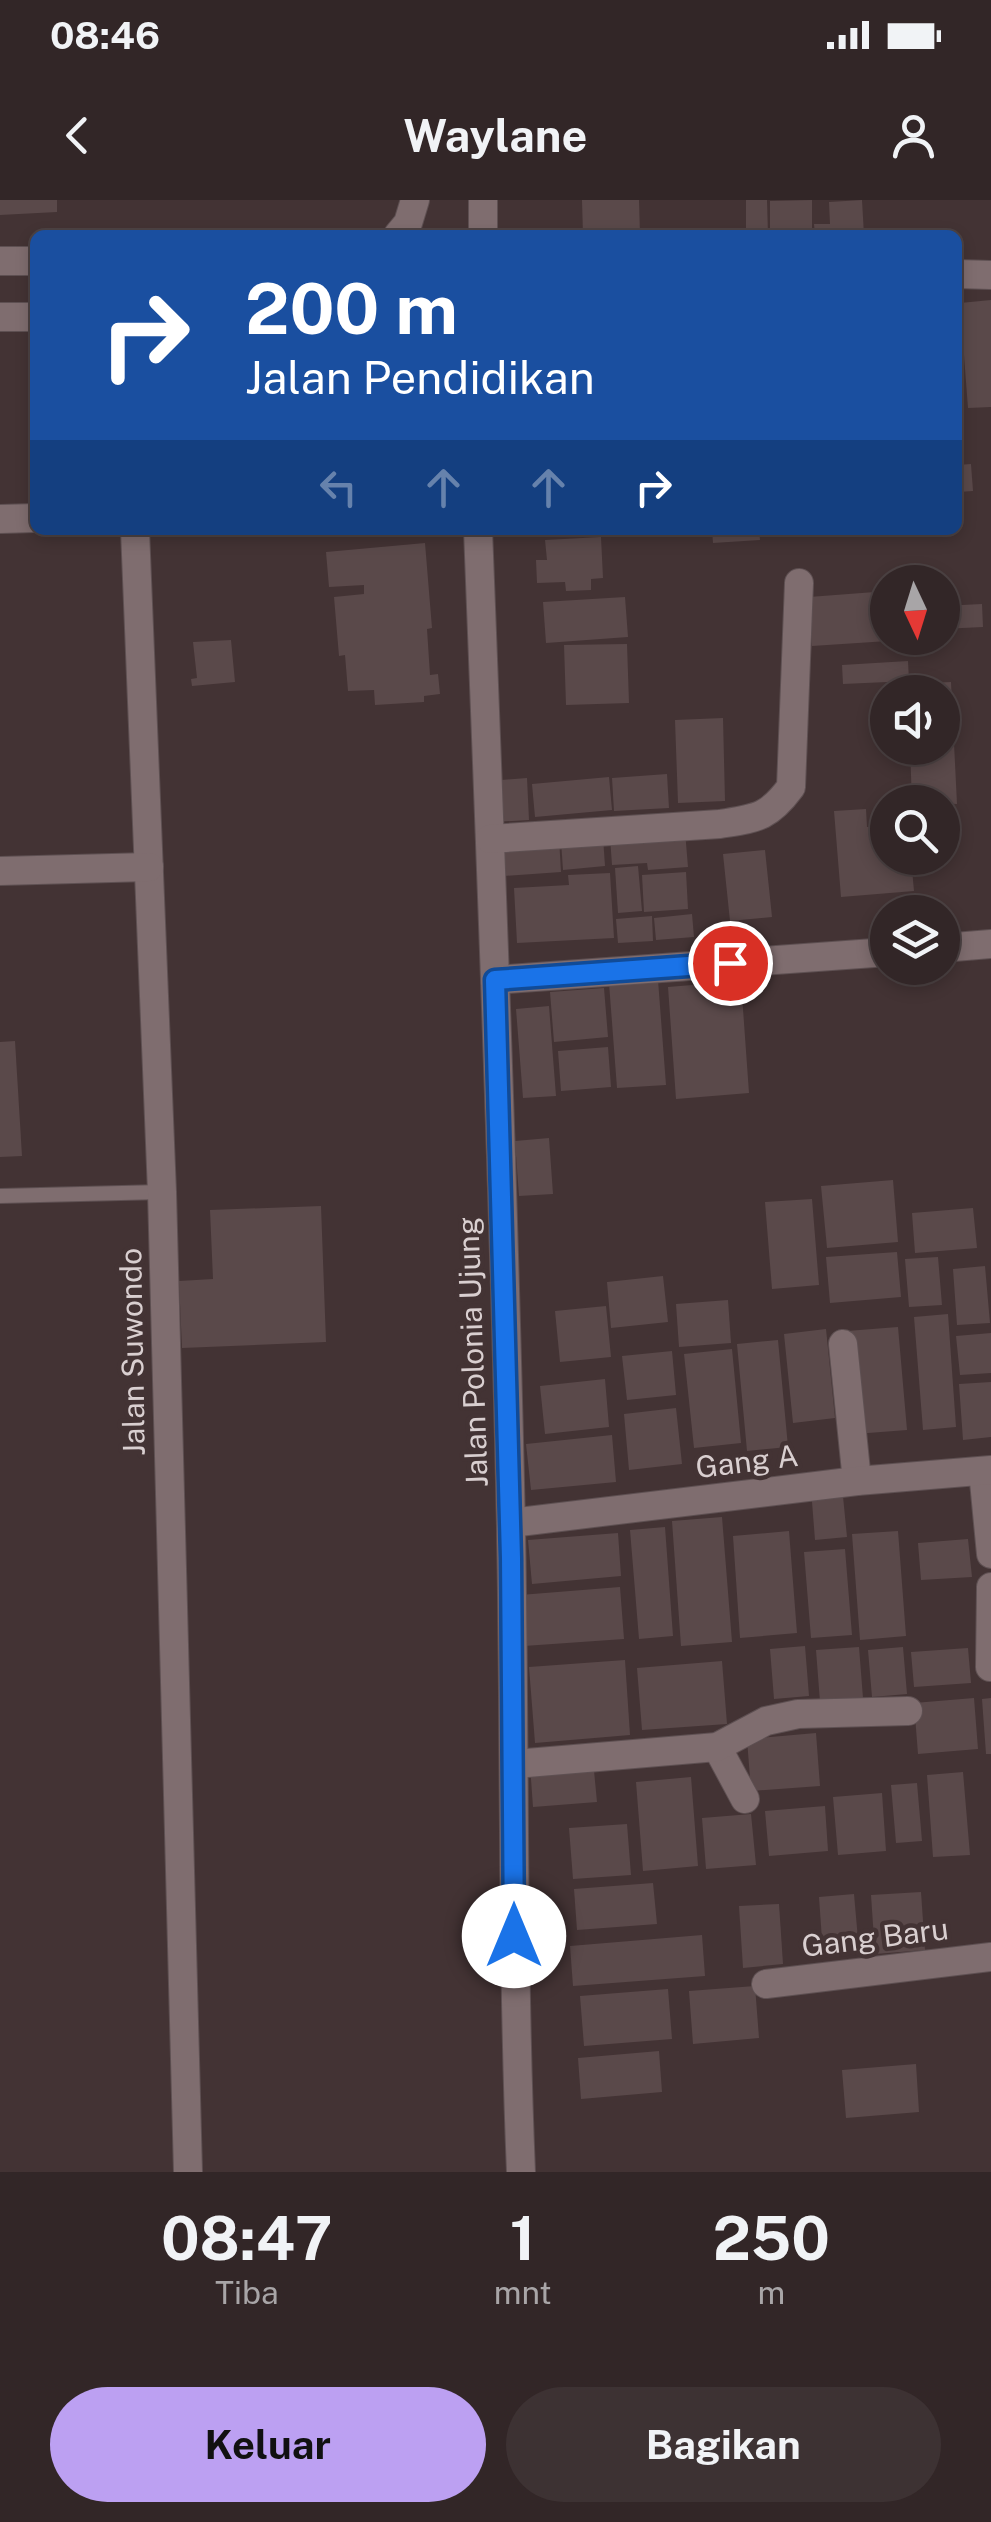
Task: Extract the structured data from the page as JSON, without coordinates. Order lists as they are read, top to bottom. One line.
{"streets":{"street":["Jalan Suwondo","Jalan Polonia Ujung","Gang A","Gang Baru"]},"crossings":[["Jalan Polonia Ujung","Gang A"]],"north":"bottom","page":{"status":"08:46","header":"Waylane","turn":["200 m","Jalan Pendidikan"],"eta":["08:47","Tiba","1","mnt","250","m"],"buttons":["Keluar","Bagikan"]}}
